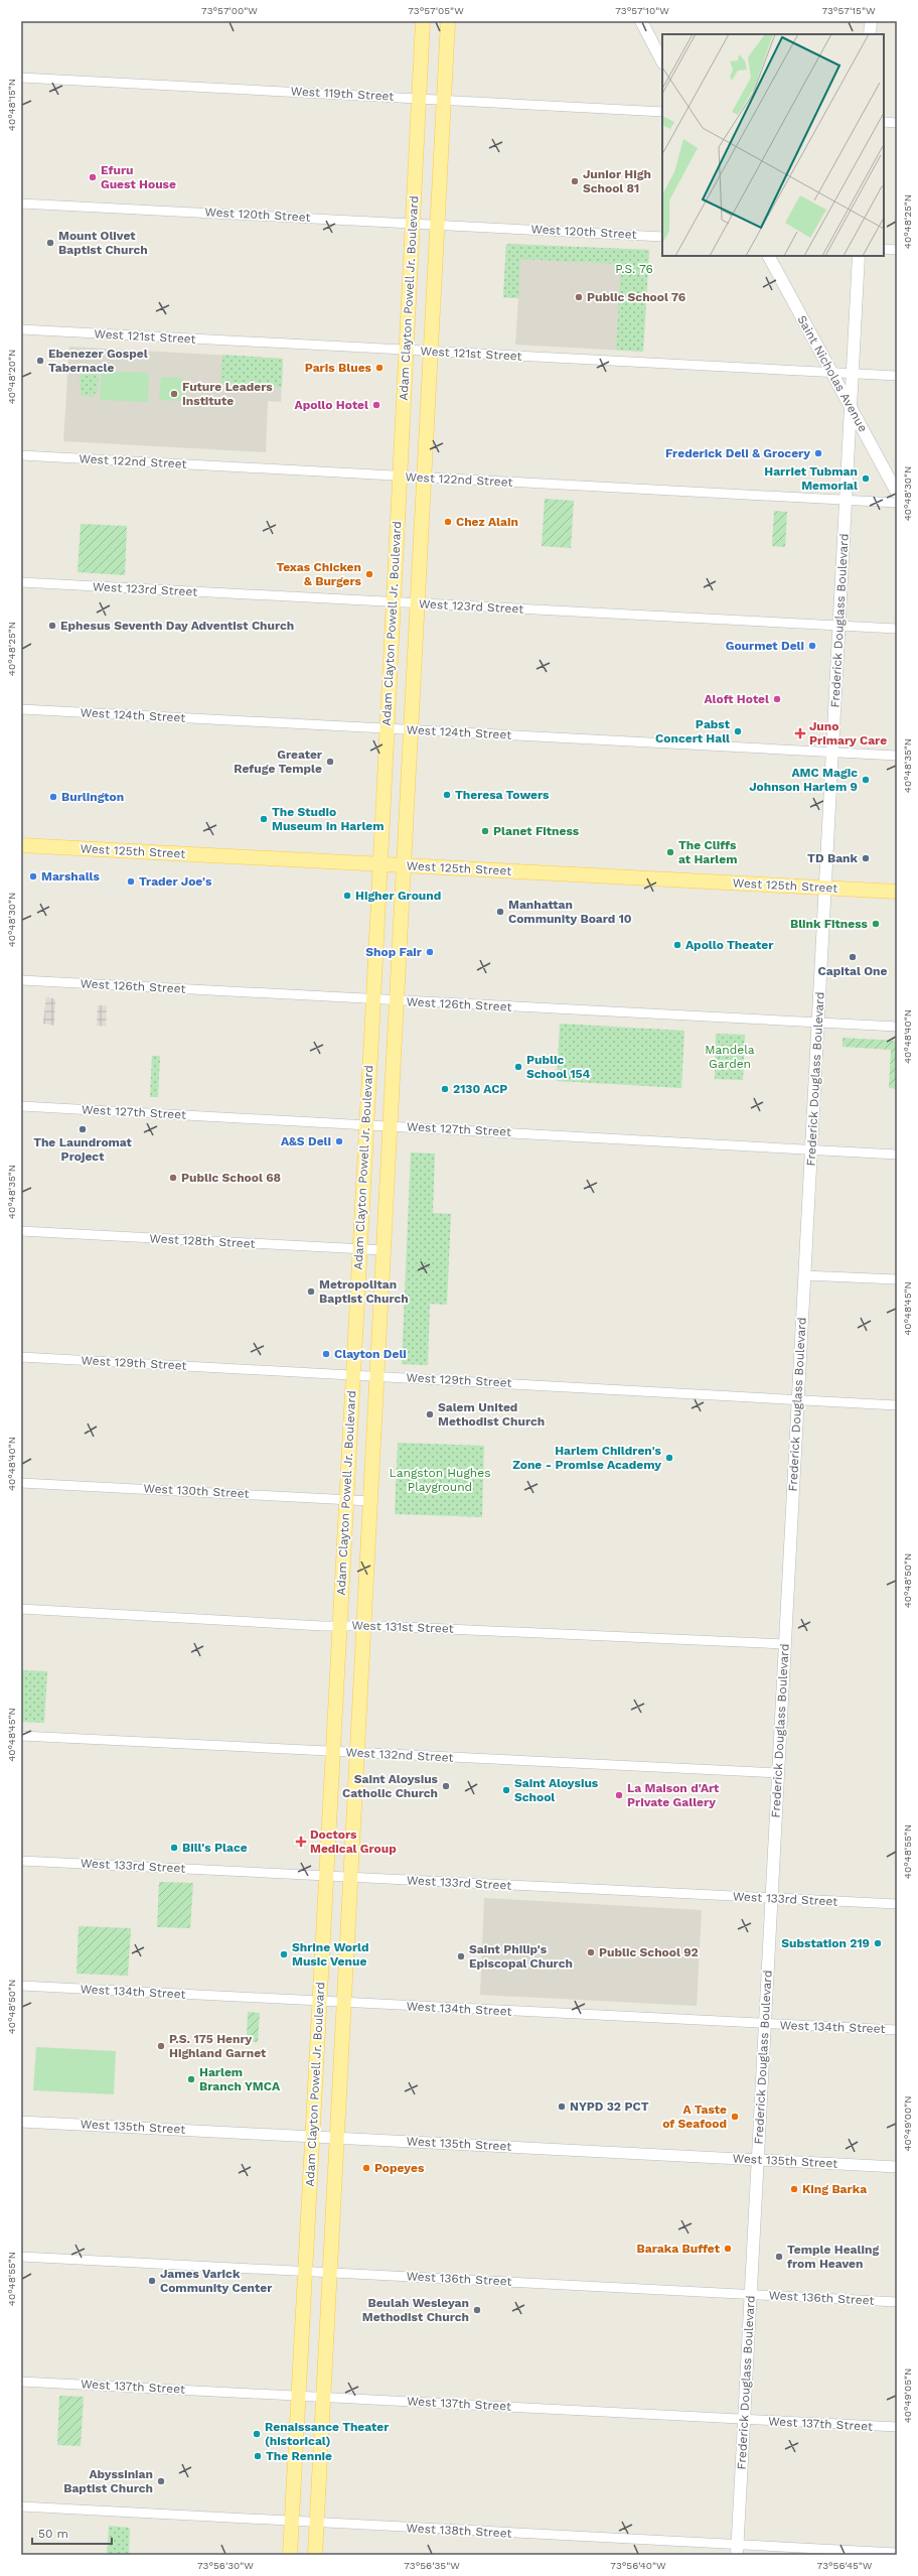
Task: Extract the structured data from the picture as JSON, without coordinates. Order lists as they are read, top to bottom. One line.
{"streets":{"main road":["Adam Clayton Powell Jr. Boulevard","Saint Nicholas Avenue","Frederick Douglass Boulevard","West 125th Street"],"street":["West 119th Street","West 120th Street","West 121st Street","West 122nd Street","West 123rd Street","West 124th Street","West 126th Street","West 127th Street","West 128th Street","West 129th Street","West 130th Street","West 131st Street","West 132nd Street","West 133rd Street","West 134th Street","West 135th Street","West 136th Street","West 137th Street","West 138th Street"]},"crossings":[["West 119th Street","Adam Clayton Powell Jr. Boulevard"],["West 120th Street","Adam Clayton Powell Jr. Boulevard"],["Adam Clayton Powell Jr. Boulevard","West 121st Street"],["Adam Clayton Powell Jr. Boulevard","West 122nd Street"],["Adam Clayton Powell Jr. Boulevard","West 123rd Street"],["Adam Clayton Powell Jr. Boulevard","West 124th Street"],["Adam Clayton Powell Jr. Boulevard","West 125th Street"],["Adam Clayton Powell Jr. Boulevard","West 126th Street"],["Adam Clayton Powell Jr. Boulevard","West 127th Street"],["Adam Clayton Powell Jr. Boulevard","West 128th Street"],["Adam Clayton Powell Jr. Boulevard","West 129th Street"],["Adam Clayton Powell Jr. Boulevard","West 130th Street"],["Adam Clayton Powell Jr. Boulevard","West 131st Street"],["Adam Clayton Powell Jr. Boulevard","West 132nd Street"],["Adam Clayton Powell Jr. Boulevard","West 133rd Street"],["Adam Clayton Powell Jr. Boulevard","West 134th Street"],["Adam Clayton Powell Jr. Boulevard","West 135th Street"],["Adam Clayton Powell Jr. Boulevard","West 136th Street"],["Adam Clayton Powell Jr. Boulevard","West 137th Street"],["Adam Clayton Powell Jr. Boulevard","West 138th Street"],["West 121st Street","Saint Nicholas Avenue"],["West 121st Street","Frederick Douglass Boulevard"],["Saint Nicholas Avenue","Frederick Douglass Boulevard"],["West 122nd Street","Frederick Douglass Boulevard"],["West 123rd Street","Frederick Douglass Boulevard"],["Frederick Douglass Boulevard","West 124th Street"],["Frederick Douglass Boulevard","West 125th Street"],["Frederick Douglass Boulevard","West 126th Street"],["Frederick Douglass Boulevard","West 127th Street"],["Frederick Douglass Boulevard","West 129th Street"],["Frederick Douglass Boulevard","West 131st Street"],["Frederick Douglass Boulevard","West 132nd Street"],["Frederick Douglass Boulevard","West 133rd Street"],["Frederick Douglass Boulevard","West 134th Street"],["Frederick Douglass Boulevard","West 135th Street"],["Frederick Douglass Boulevard","West 136th Street"],["Frederick Douglass Boulevard","West 137th Street"],["Frederick Douglass Boulevard","West 138th Street"]],"parks":["P.S. 76","Mandela Garden","Langston Hughes Playground"],"places":{"other":["Efuru Guest House","Junior High School 81","Mount Olivet Baptist Church","Public School 76","Ebenezer Gospel Tabernacle","Paris Blues","Future Leaders Institute","Apollo Hotel","Frederick Deli & Grocery","Harriet Tubman Memorial","Chez Alain","Texas Chicken & Burgers","Ephesus Seventh Day Adventist Church","Gourmet Deli","Aloft Hotel","Pabst Concert Hall","Greater Refuge Temple","AMC Magic Johnson Harlem 9","Theresa Towers","Burlington","The Studio Museum In Harlem","Planet Fitness","The Cliffs at Harlem","TD Bank","Marshalls","Trader Joe's","Higher Ground","Manhattan Community Board 10","Blink Fitness","Apollo Theater","Shop Fair","Capital One","Public School 154","2130 ACP","The Laundromat Project","A&S Deli","Public School 68","Metropolitan Baptist Church","Clayton Deli","Salem United Methodist Church","Harlem Children's Zone - Promise Academy","Saint Aloysius Catholic Church","Saint Aloysius School","La Maison d'Art Private Gallery","Bill's Place","Substation 219","Public School 92","Shrine World Music Venue","Saint Philip's Episcopal Church","P.S. 175 Henry Highland Garnet","Harlem Branch YMCA","NYPD 32 PCT","A Taste of Seafood","Popeyes","King Barka","Baraka Buffet","Temple Healing from Heaven","James Varick Community Center","Beulah Wesleyan Methodist Church","Renaissance Theater (historical)","The Rennie","Abyssinian Baptist Church"],"health":["Juno Primary Care","Doctors Medical Group"]},"scale_bar":"50 m","coordinates":["73°57'00\"W","73°57'05\"W","73°57'10\"W","73°57'15\"W","40°48'15\"N","40°48'25\"N","40°48'20\"N","40°48'30\"N","40°48'35\"N","40°48'40\"N","40°48'45\"N","40°48'50\"N","40°48'55\"N","40°49'00\"N","40°49'05\"N","73°56'30\"W","73°56'35\"W","73°56'40\"W","73°56'45\"W"]}
